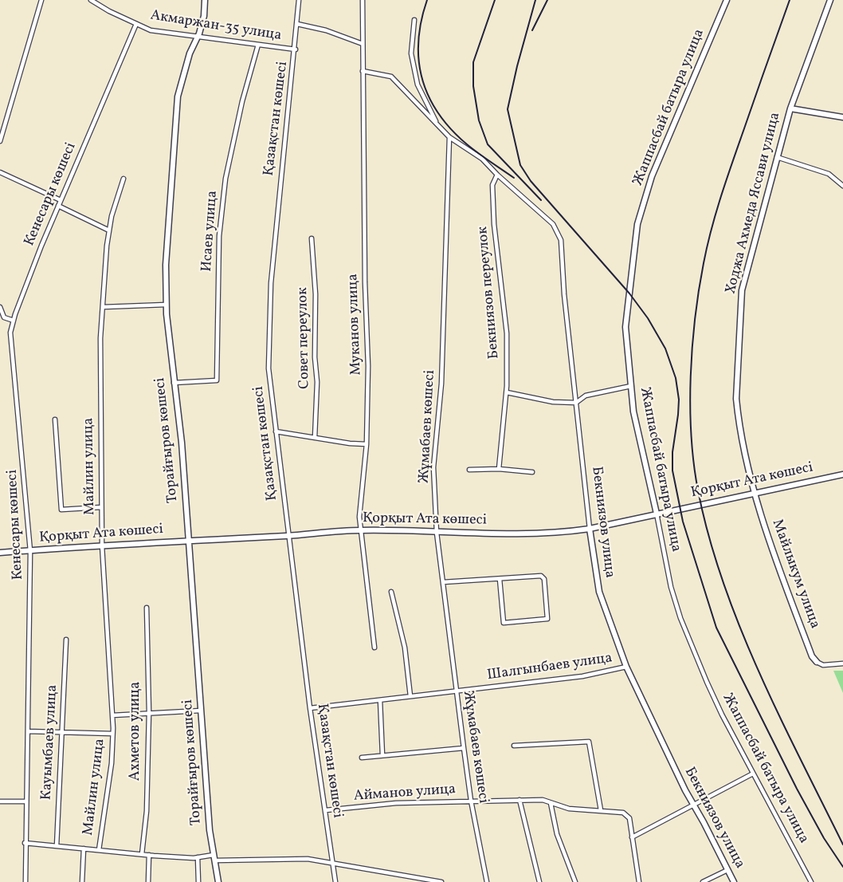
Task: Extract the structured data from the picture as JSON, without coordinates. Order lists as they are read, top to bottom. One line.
{"streets":{"street":["Акмаржан-35 улица","Жаппасбай батыра улица","Қазақстан көшесі","Кенесары көшесі","Ходжа Ахмеда Яссави улица","Исаев улица","Бекниязов переулок","Муканов улица","Совет переулок","Жұмабаев көшесі","Торайғыров көшесі","Майлин улица","Қорқыт Ата көшесі","Бекниязов улица","Майлыкум улица","Шалгынбаев улица","Ахметов улица","Кауымбаев улица","Айманов улица"]},"crossings":[["Акмаржан-35 улица","Қазақстан көшесі"],["Акмаржан-35 улица","Кенесары көшесі"],["Акмаржан-35 улица","Исаев улица"],["Акмаржан-35 улица","Торайғыров көшесі"],["Жаппасбай батыра улица","Қорқыт Ата көшесі"],["Қазақстан көшесі","Қорқыт Ата көшесі"],["Қазақстан көшесі","Шалгынбаев улица"],["Қазақстан көшесі","Айманов улица"],["Кенесары көшесі","Қорқыт Ата көшесі"],["Ходжа Ахмеда Яссави улица","Қорқыт Ата көшесі"],["Ходжа Ахмеда Яссави улица","Майлыкум улица"],["Исаев улица","Торайғыров көшесі"],["Бекниязов переулок","Бекниязов улица"],["Муканов улица","Қорқыт Ата көшесі"],["Муканов улица","Бекниязов улица"],["Жұмабаев көшесі","Қорқыт Ата көшесі"],["Жұмабаев көшесі","Бекниязов улица"],["Жұмабаев көшесі","Шалгынбаев улица"],["Жұмабаев көшесі","Айманов улица"],["Торайғыров көшесі","Қорқыт Ата көшесі"],["Майлин улица","Қорқыт Ата көшесі"],["Қорқыт Ата көшесі","Бекниязов улица"],["Қорқыт Ата көшесі","Майлыкум улица"],["Бекниязов улица","Шалгынбаев улица"]]}
